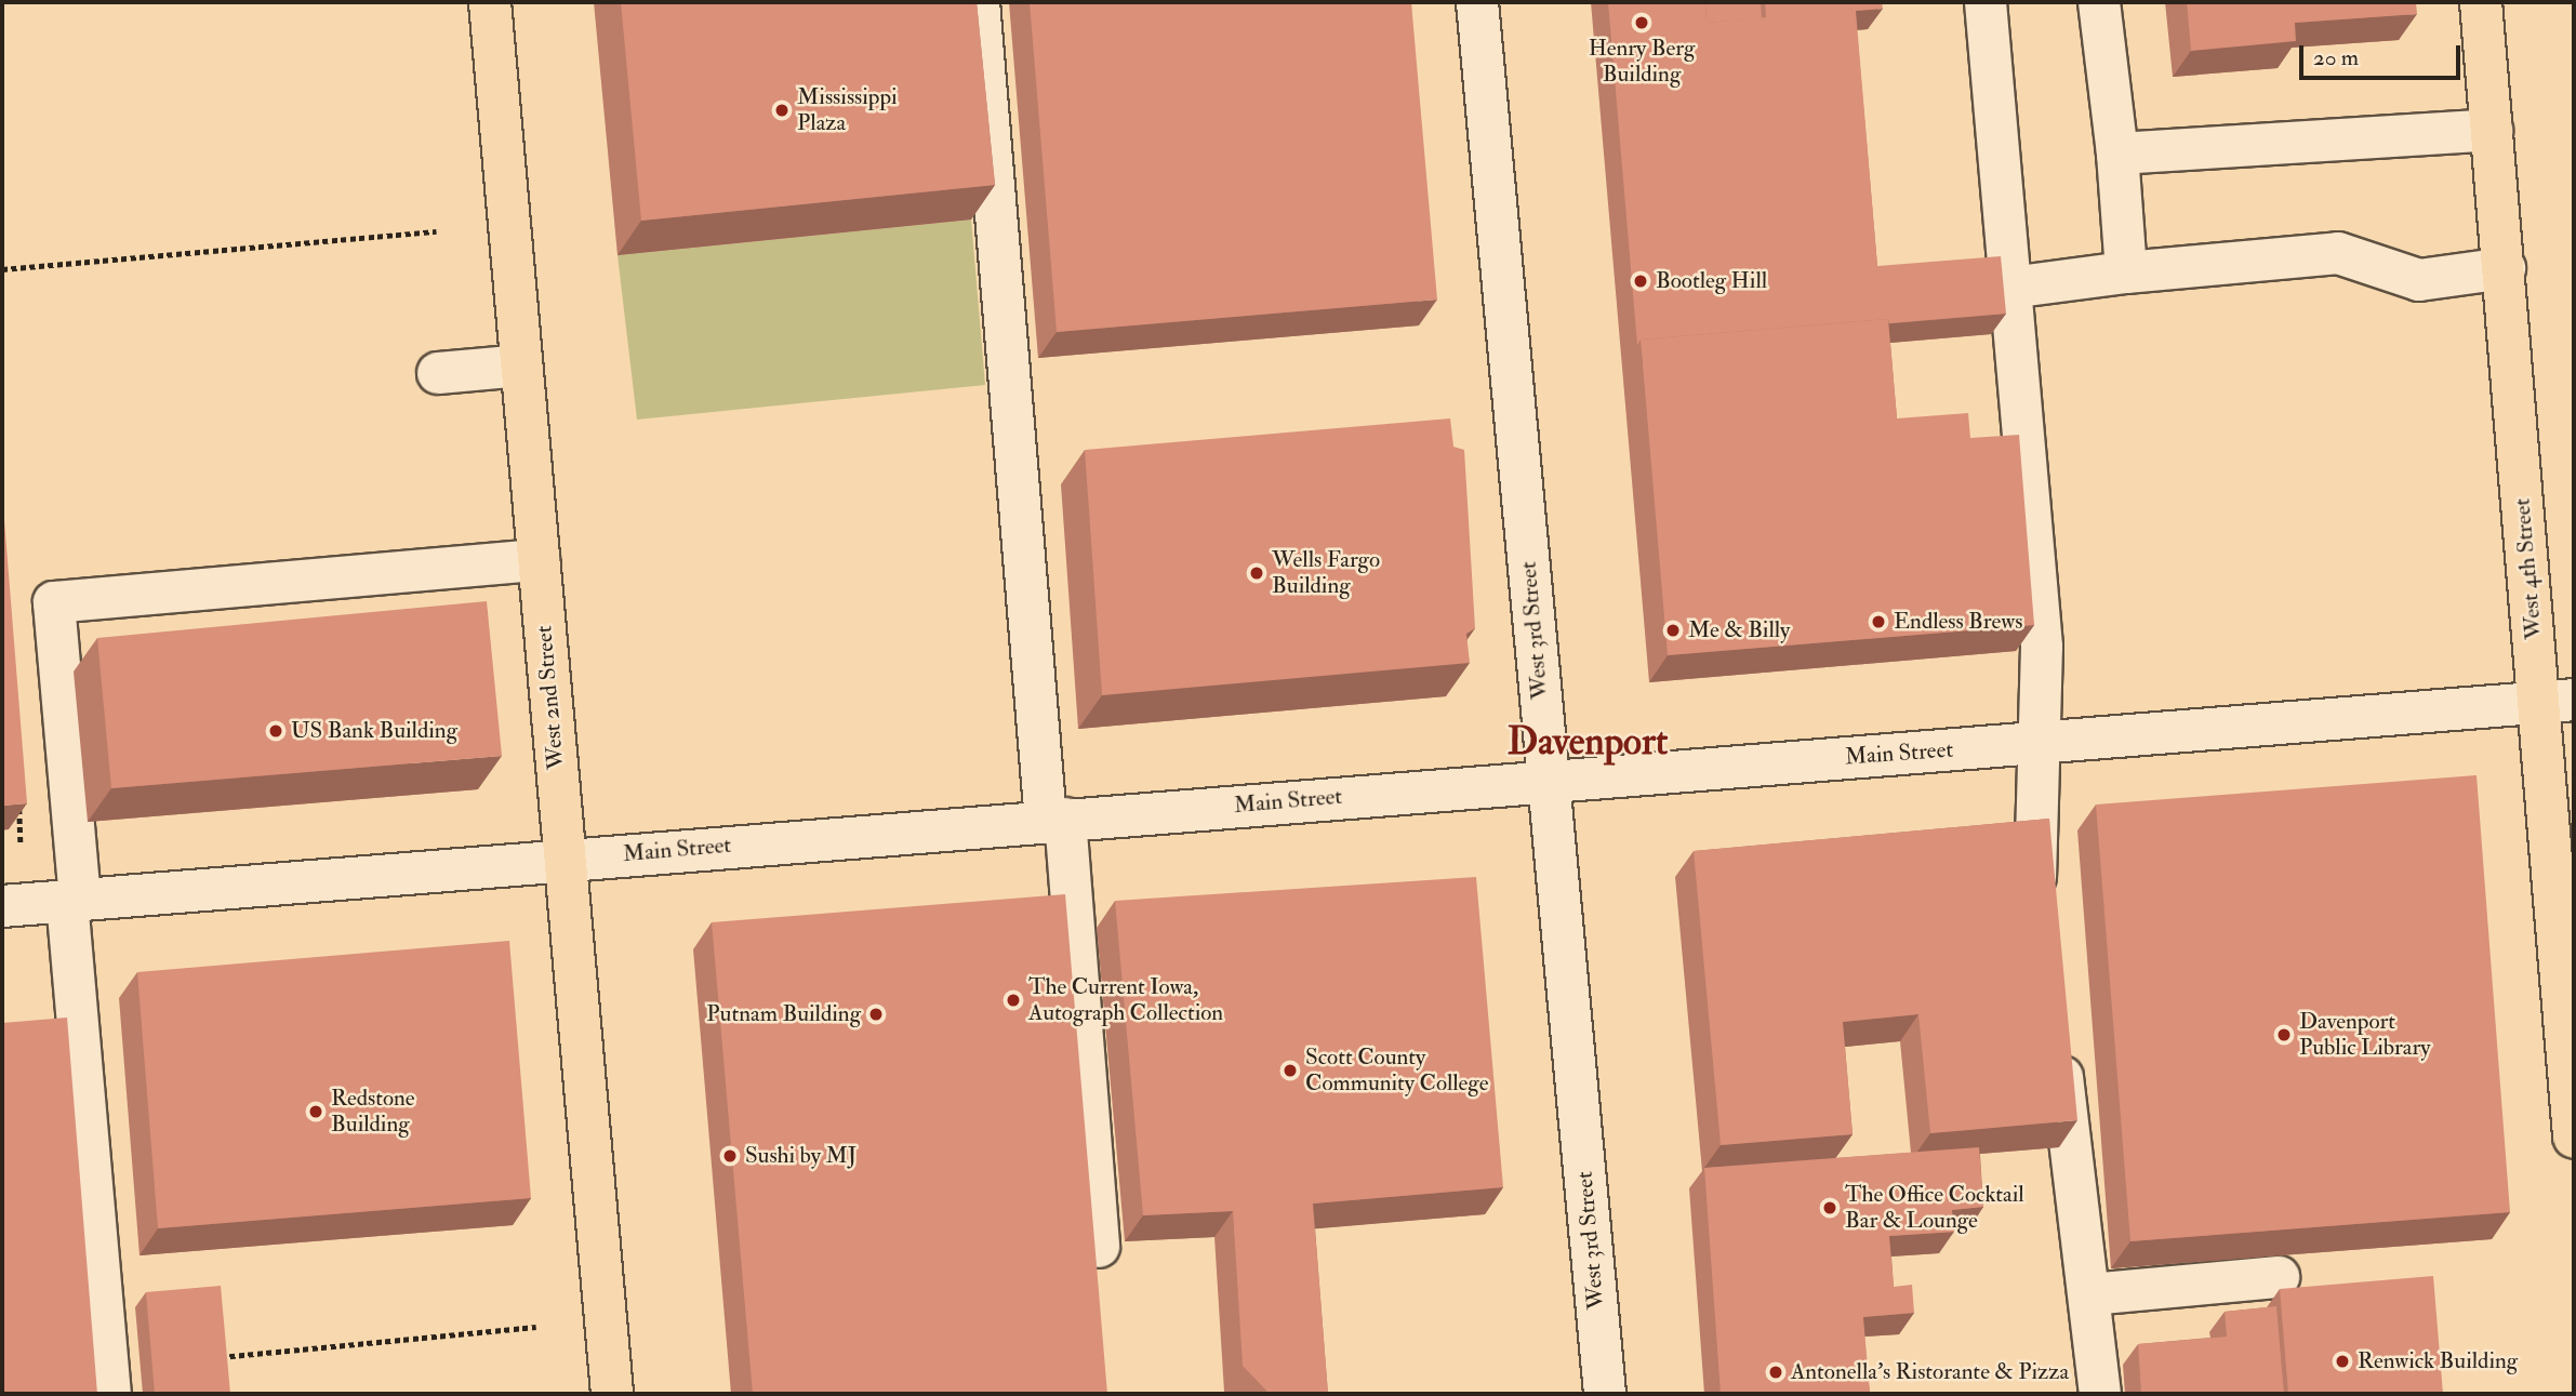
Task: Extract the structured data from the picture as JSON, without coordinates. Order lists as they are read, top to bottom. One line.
{"streets":{"main road":["West 4th Street","West 2nd Street"],"street":["West 3rd Street","Main Street"]},"crossings":[["West 4th Street","Main Street"],["West 3rd Street","Main Street"],["West 2nd Street","Main Street"]],"districts":["Davenport"],"places":["Henry Berg Building","Mississippi Plaza","Bootleg Hill","Wells Fargo Building","Endless Brews","Me & Billy","US Bank Building","The Current Iowa, Autograph Collection","Putnam Building","Davenport Public Library","Scott County Community College","Redstone Building","Sushi by MJ","The Office Cocktail Bar & Lounge","Renwick Building","Antonella's Ristorante & Pizza"],"scale_bar":"20 m"}
